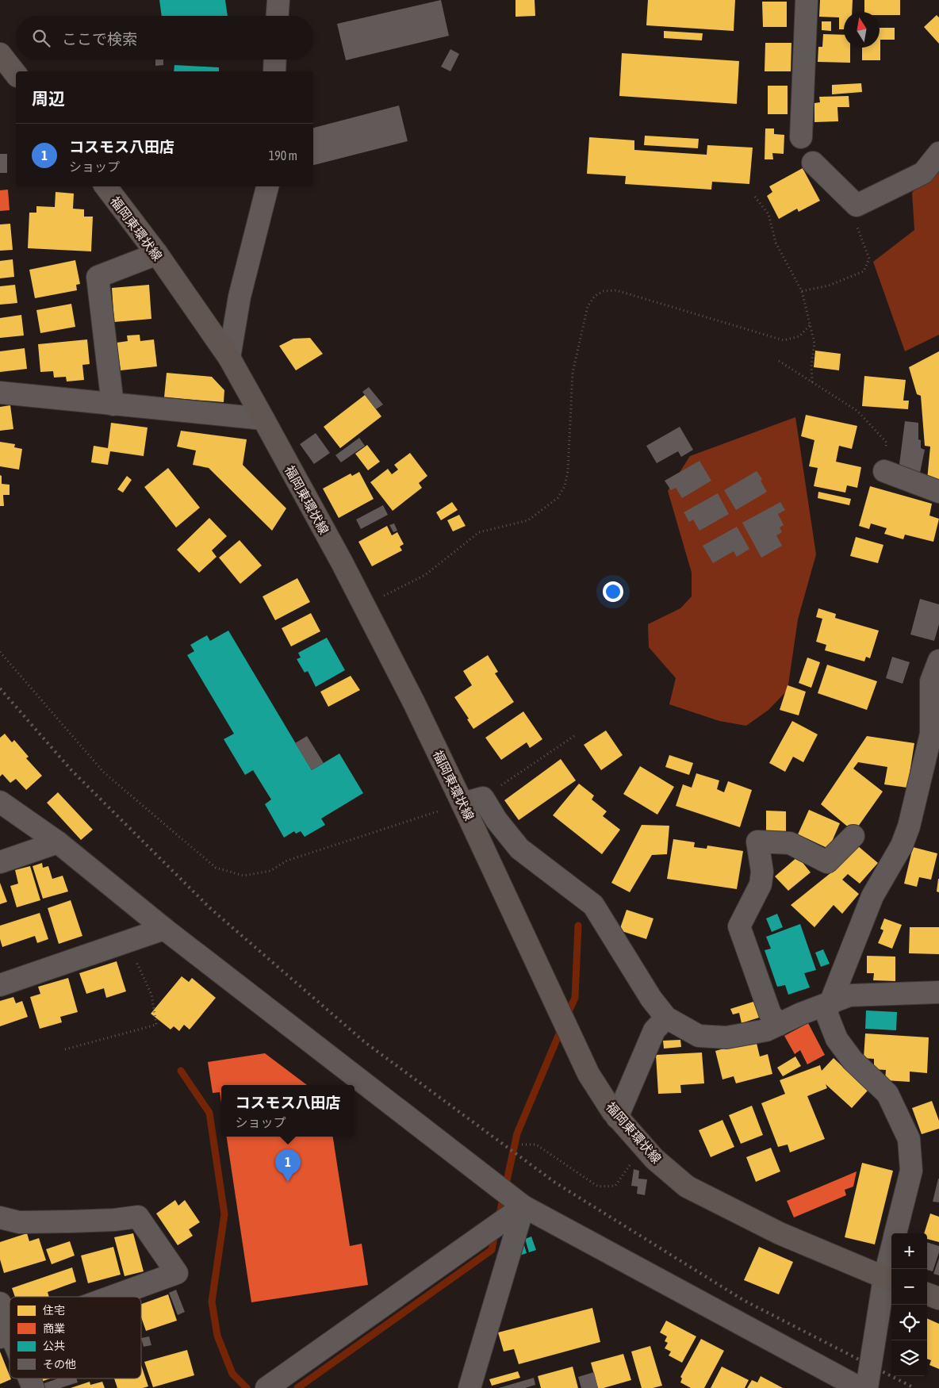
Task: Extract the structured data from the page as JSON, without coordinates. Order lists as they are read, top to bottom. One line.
{"streets":{"main road":["福岡東環状線"]},"legend":["住宅","商業","公共","その他"],"north":"top","page":{"search":"ここで検索","heading":"周辺","list":[{"mark":"1","name":"コスモス八田店","note":"ショップ","value":"190 m"}],"popup":["コスモス八田店","ショップ"],"pins":"1","map_buttons":["+","−"]}}
